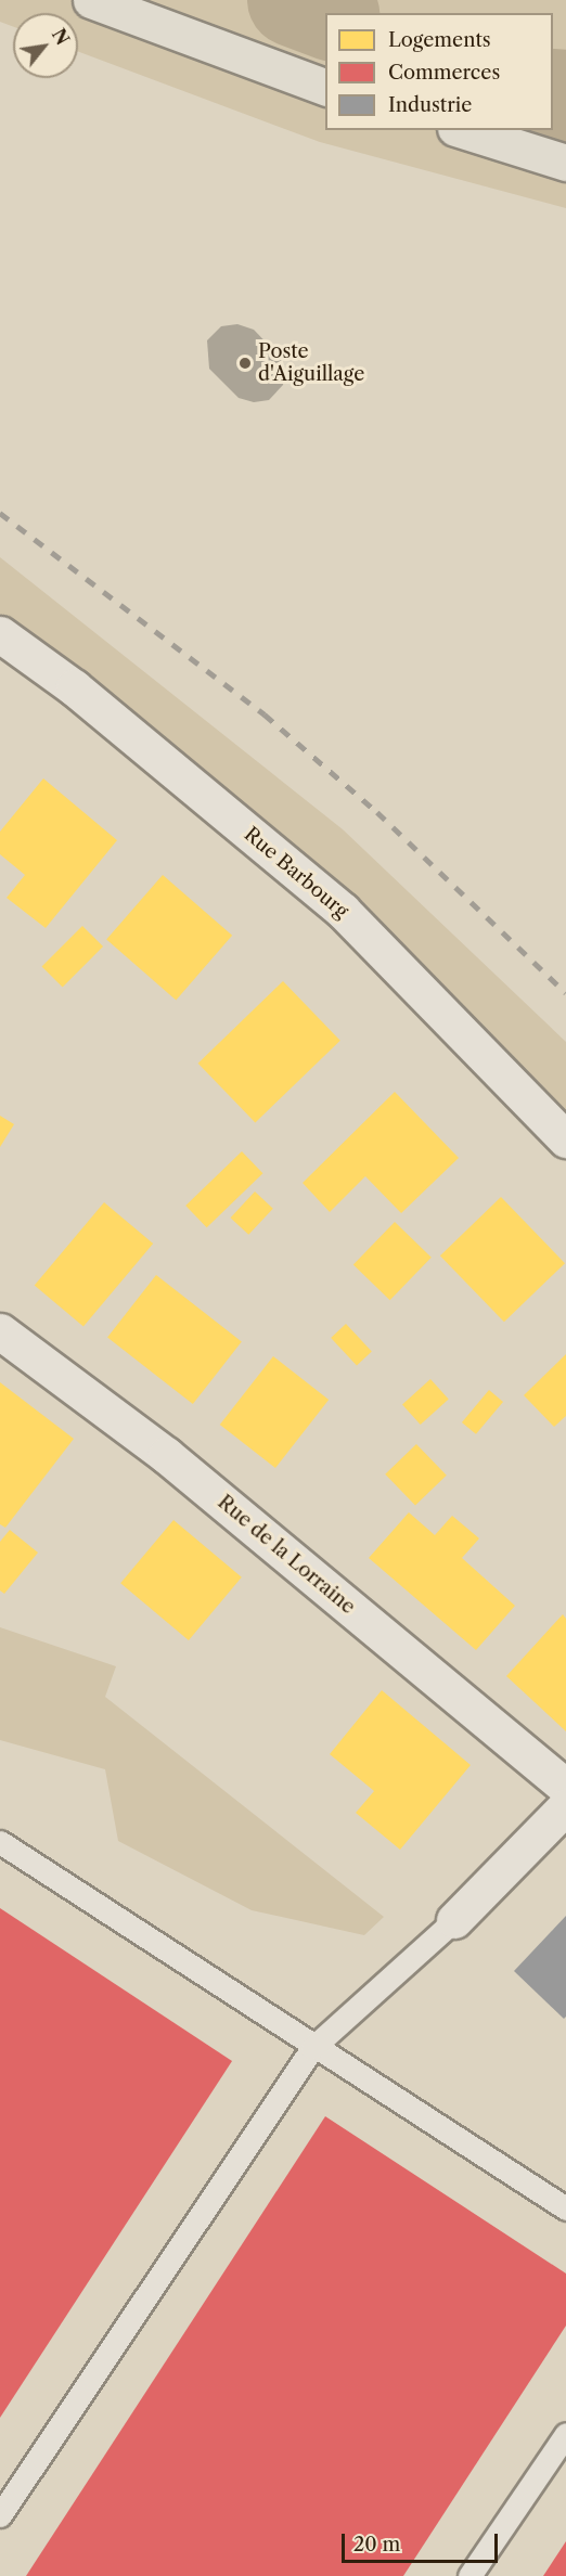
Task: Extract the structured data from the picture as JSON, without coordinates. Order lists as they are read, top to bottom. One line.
{"streets":{"street":["Rue Barbourg","Rue de la Lorraine"]},"places":["Poste d'Aiguillage"],"legend":["Logements","Commerces","Industrie"],"scale_bar":"20 m","north":"top right"}
